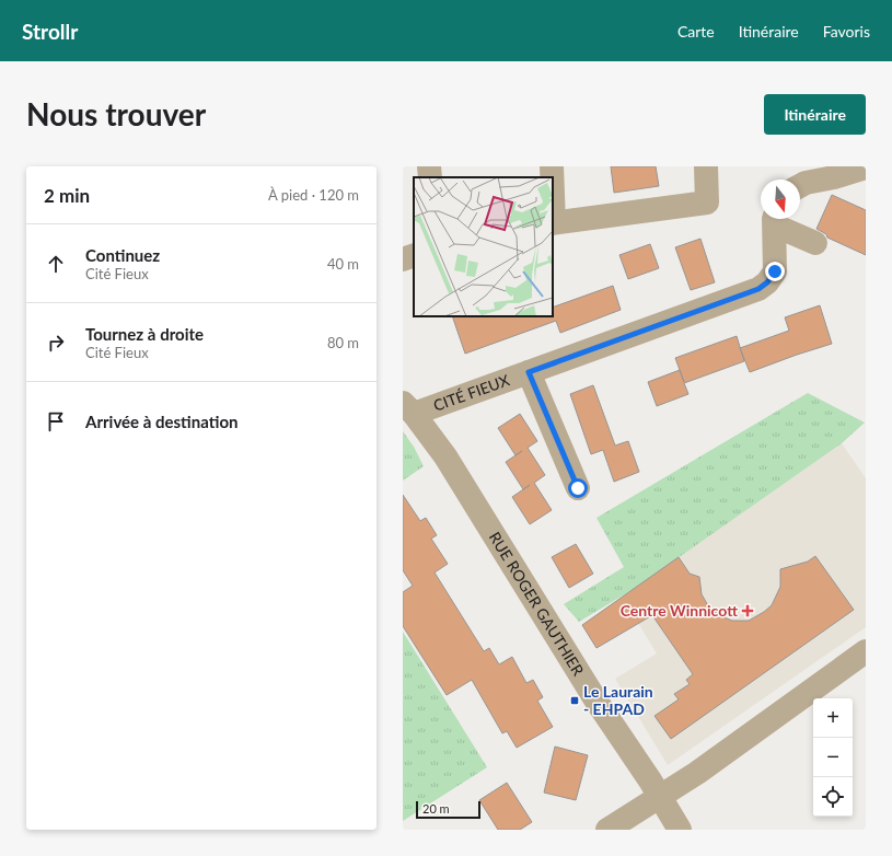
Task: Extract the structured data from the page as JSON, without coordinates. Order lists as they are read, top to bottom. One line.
{"streets":{"street":["CITÉ FIEUX","RUE ROGER GAUTHIER"]},"crossings":[["CITÉ FIEUX","RUE ROGER GAUTHIER"]],"places":{"health":["Centre Winnicott"],"transit":["Le Laurain - EHPAD"]},"scale_bar":"20 m","north":"bottom","page":{"header":"Strollr","nav":["Carte","Itinéraire","Favoris"],"buttons":"Itinéraire","title":"Nous trouver","heading":["2 min","À pied · 120 m"],"list":[["Continuez","Cité Fieux","40 m"],["Tournez à droite","Cité Fieux","80 m"],"Arrivée à destination"],"map_buttons":["+","−"],"scale":"20 m"}}
